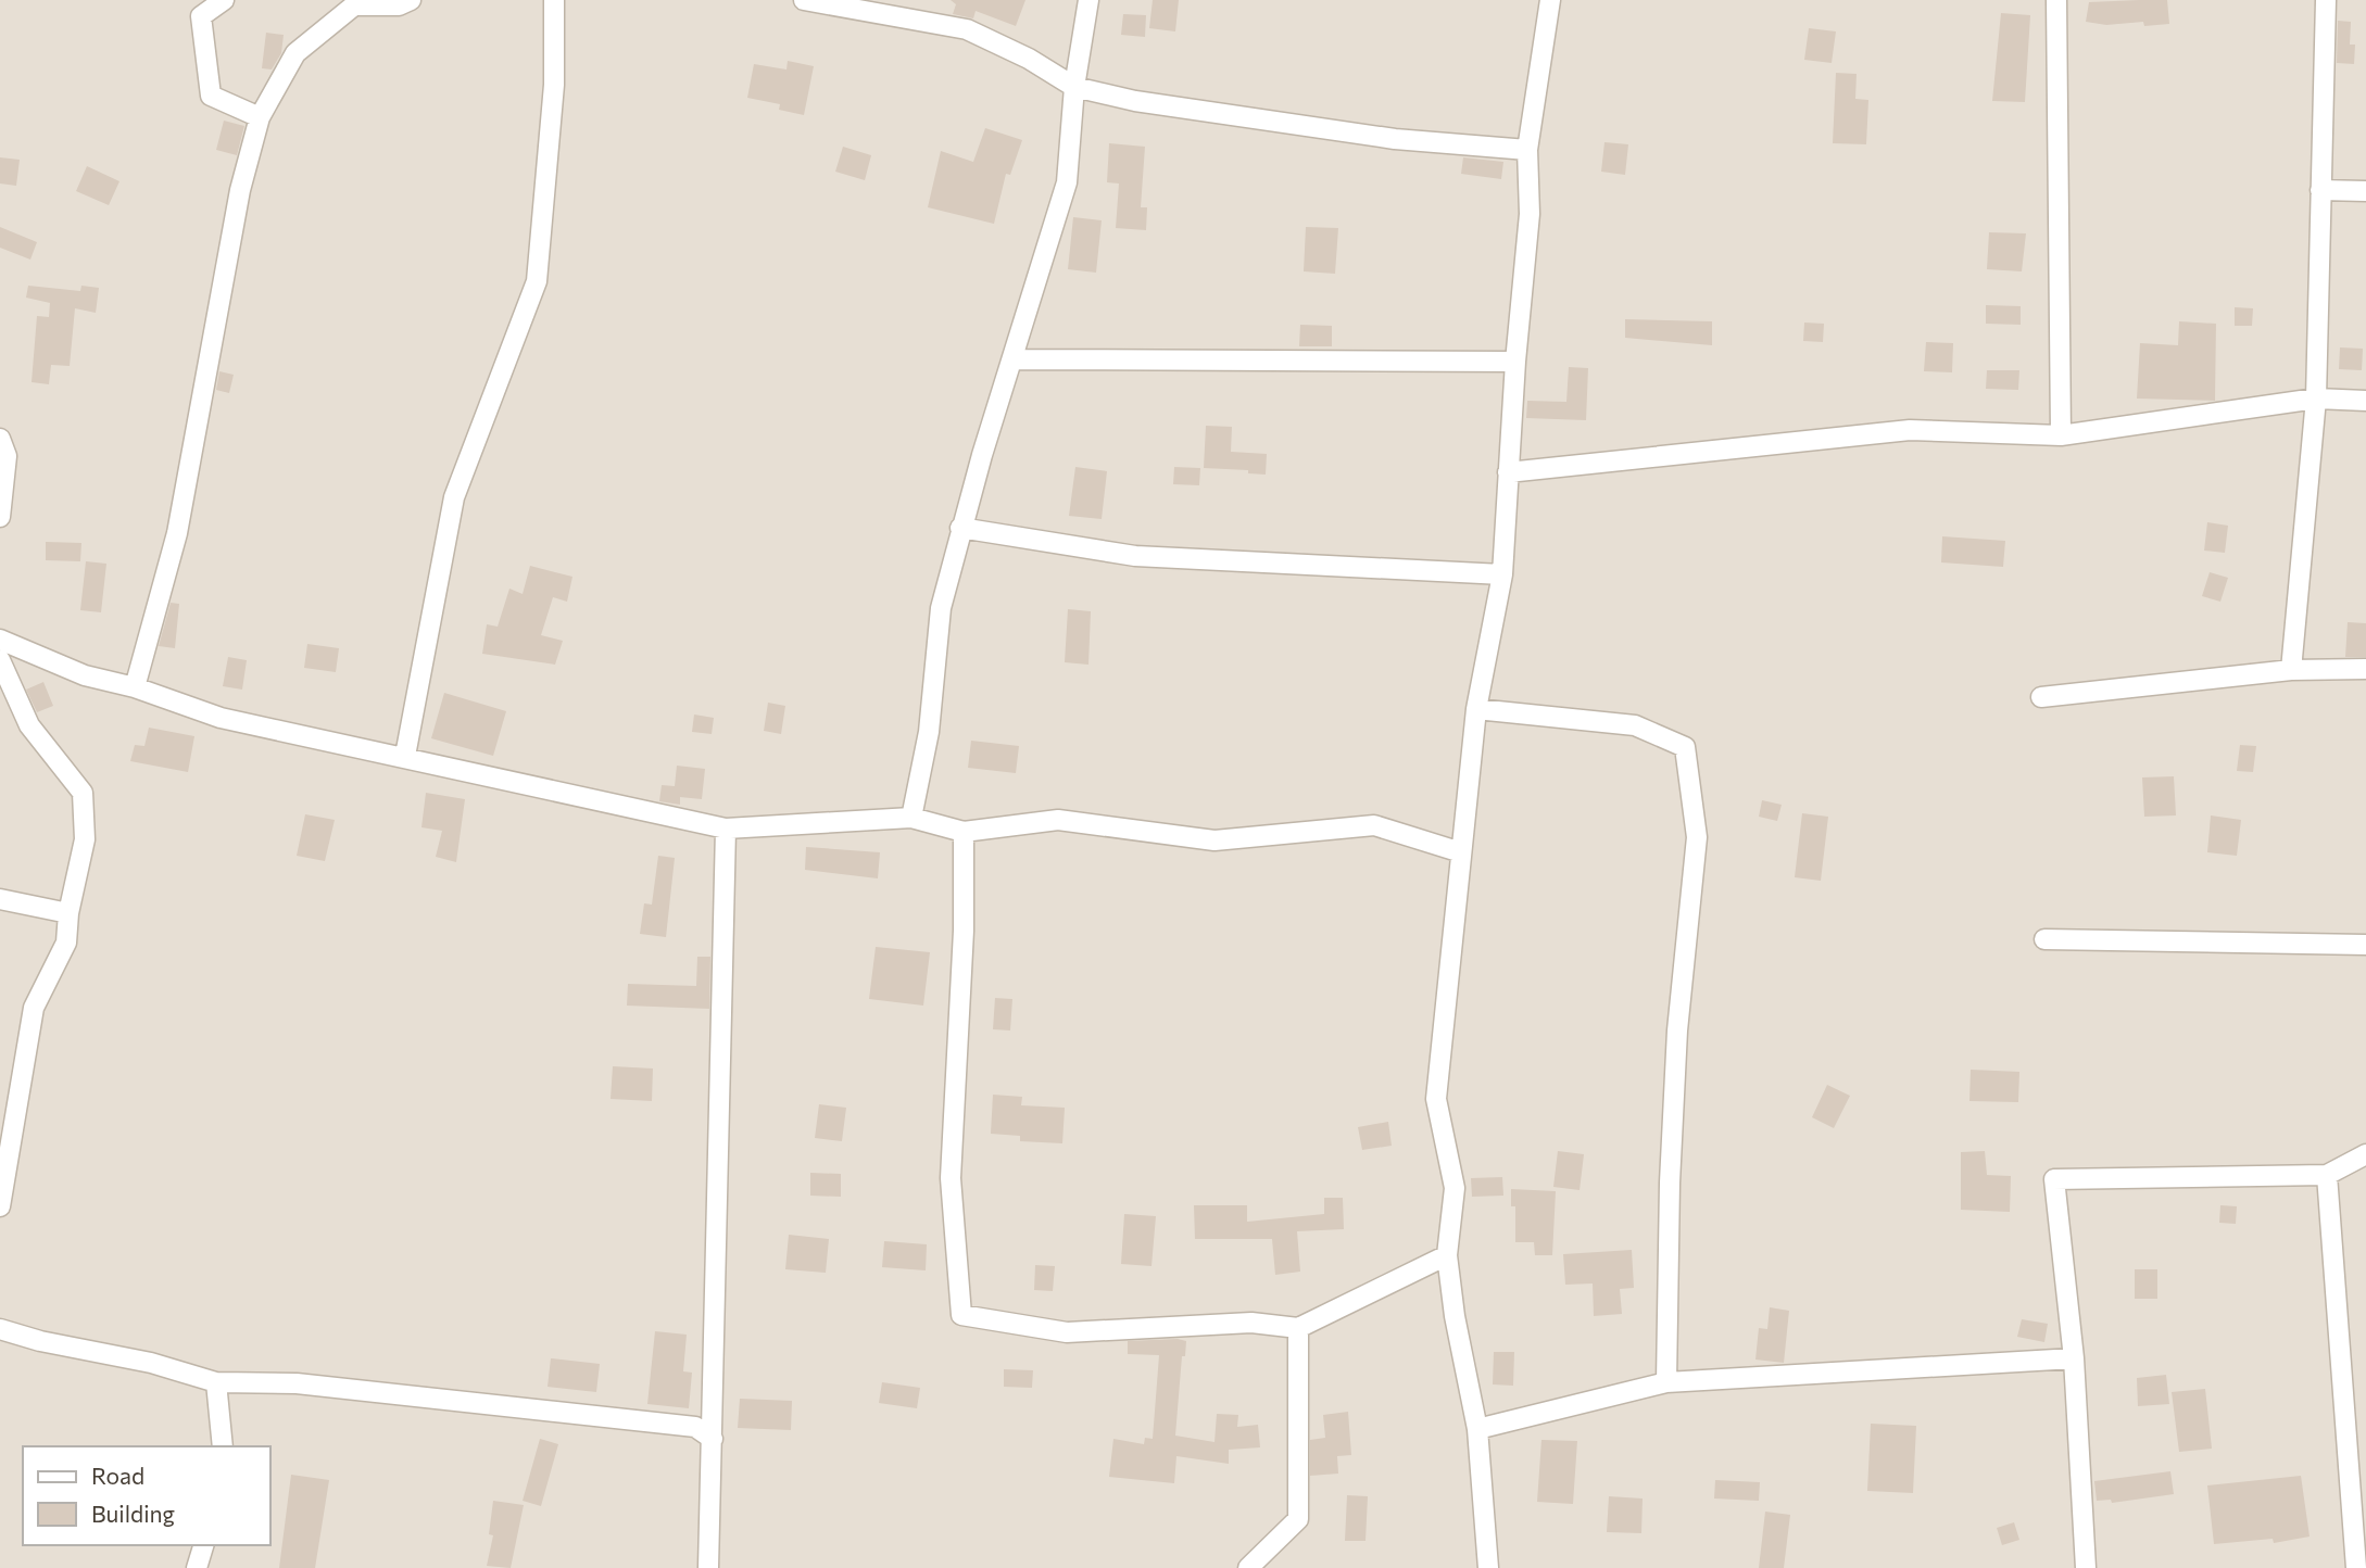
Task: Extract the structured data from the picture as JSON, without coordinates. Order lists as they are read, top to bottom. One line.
{"legend":["Road","Building"]}
